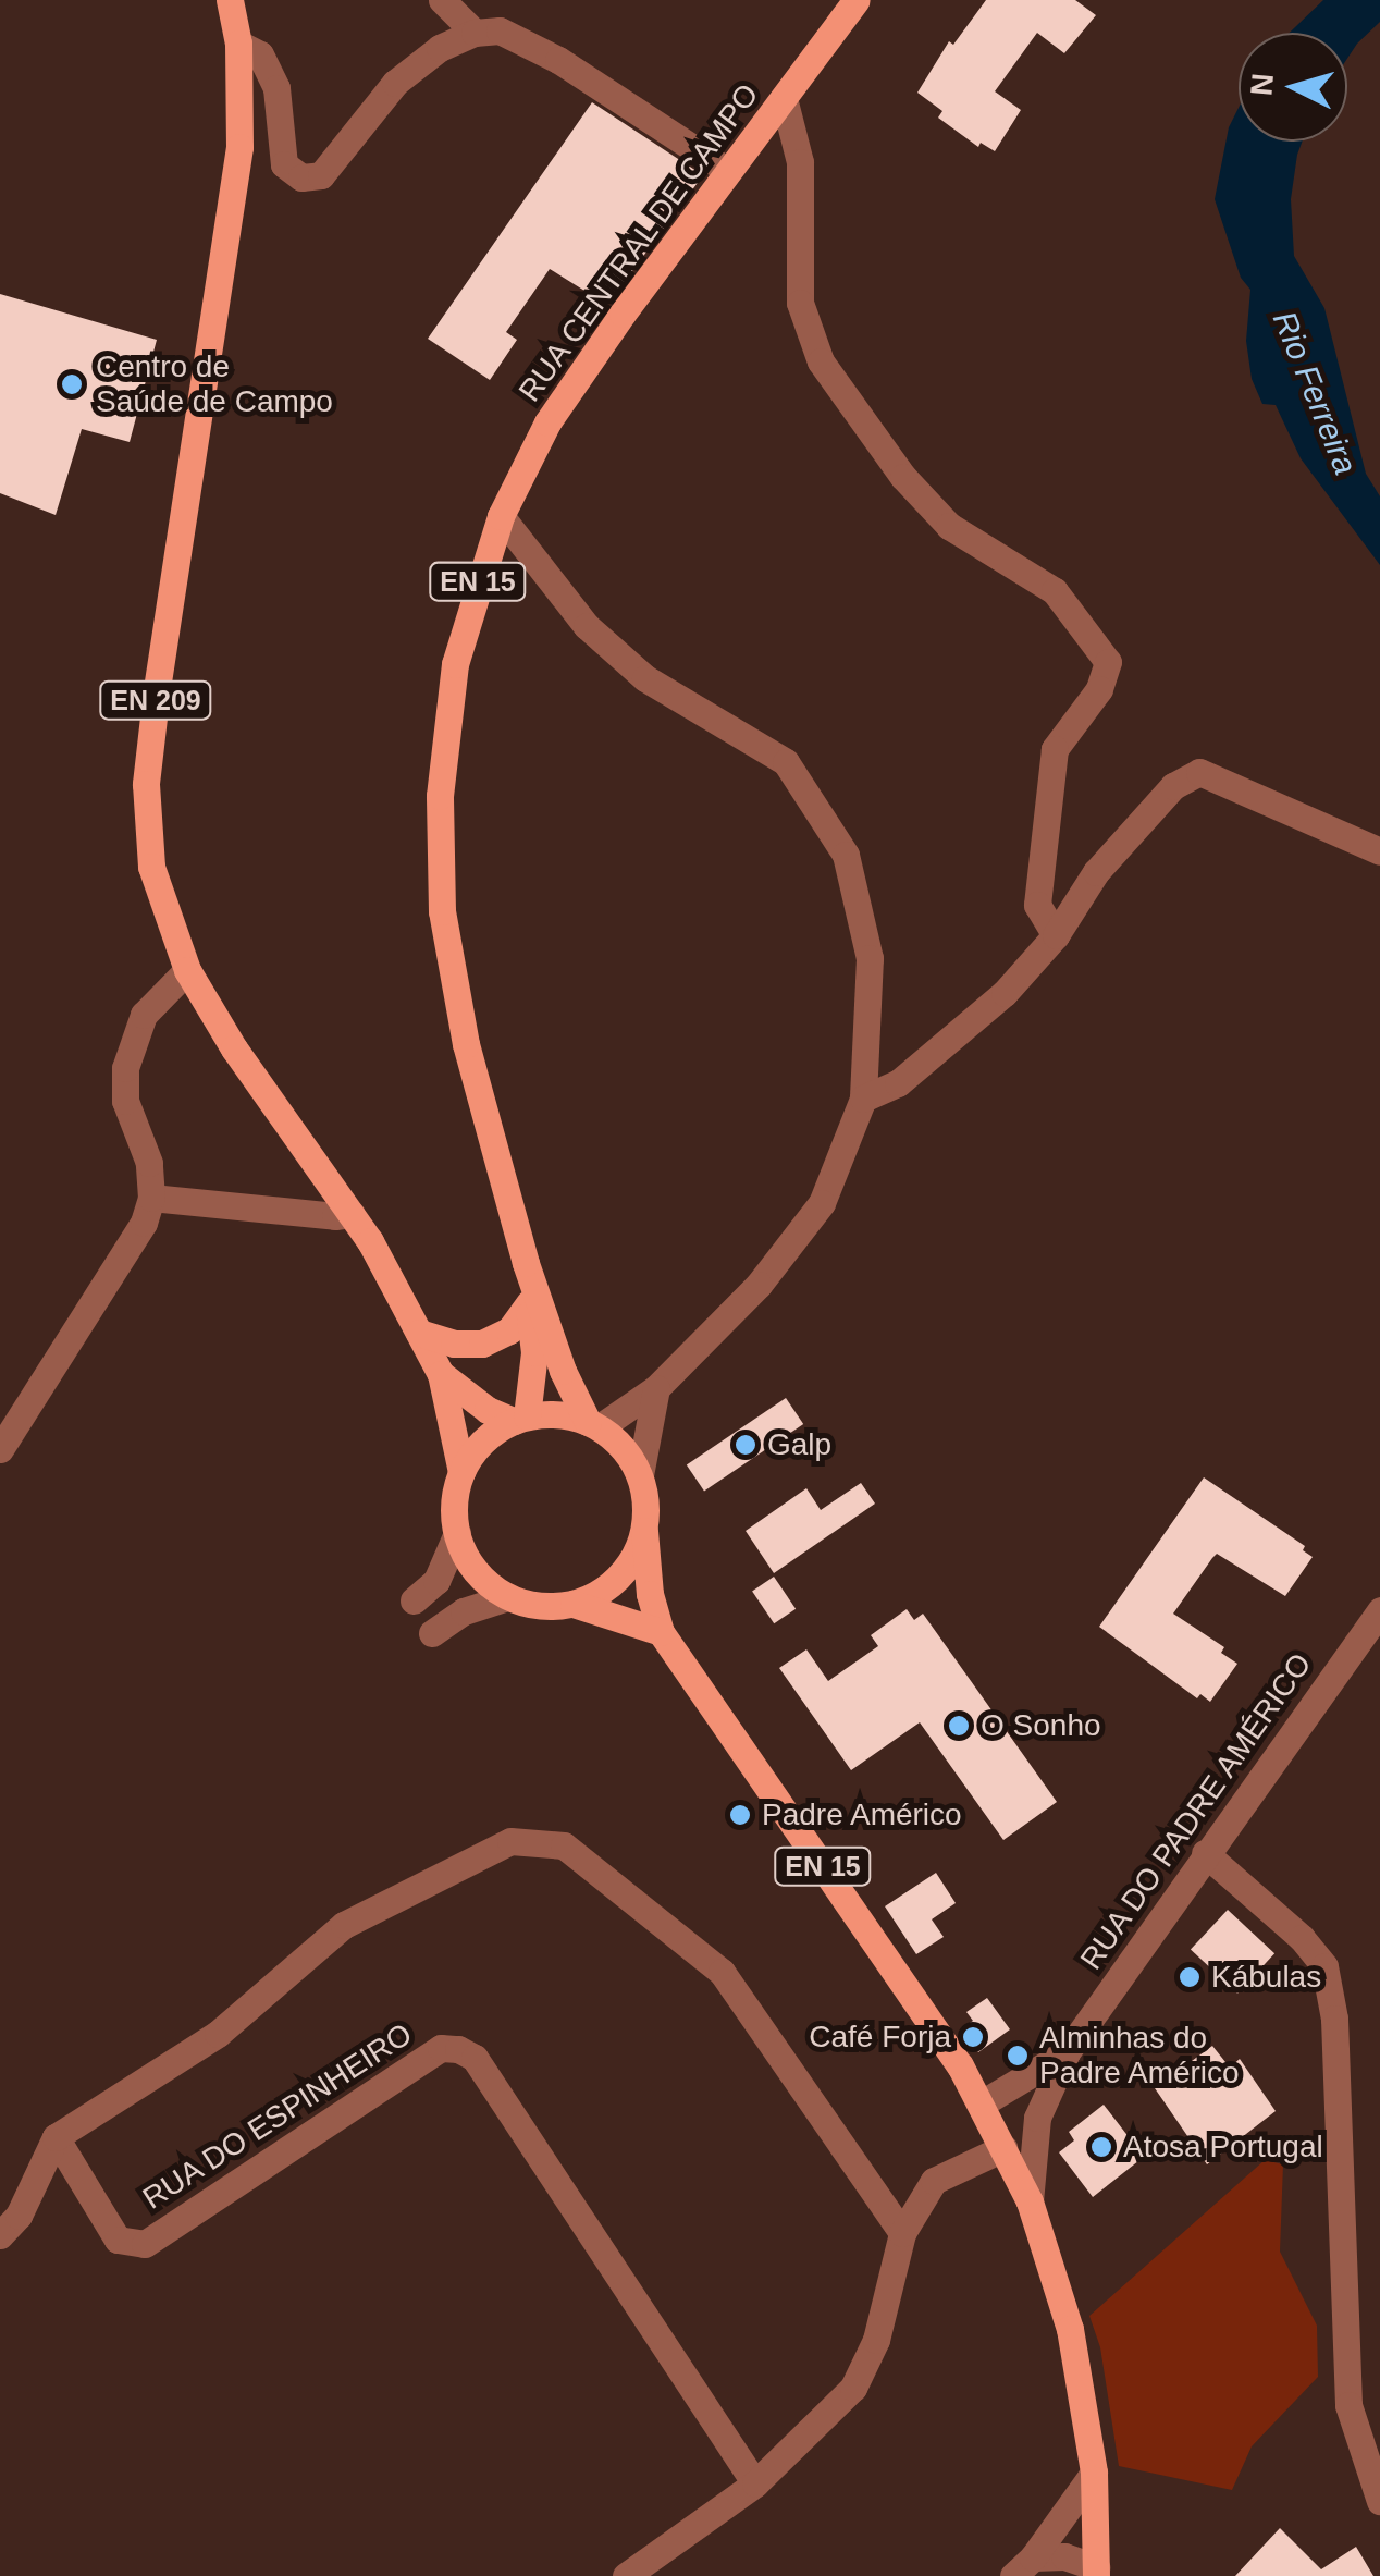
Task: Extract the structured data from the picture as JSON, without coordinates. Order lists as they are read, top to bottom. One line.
{"streets":{"main road":["RUA CENTRAL DE CAMPO","EN 15","EN 209"],"street":["RUA DO PADRE AMÉRICO","RUA DO ESPINHEIRO"]},"crossings":[["RUA CENTRAL DE CAMPO","EN 15"],["RUA CENTRAL DE CAMPO","EN 209"],["EN 15","EN 209"],["EN 15","RUA DO PADRE AMÉRICO"]],"water":["Rio Ferreira"],"places":["Centro de Saúde de Campo","Galp","O Sonho","Padre Américo","Kábulas","Café Forja","Alminhas do Padre Américo","Atosa Portugal"],"north":"left"}
